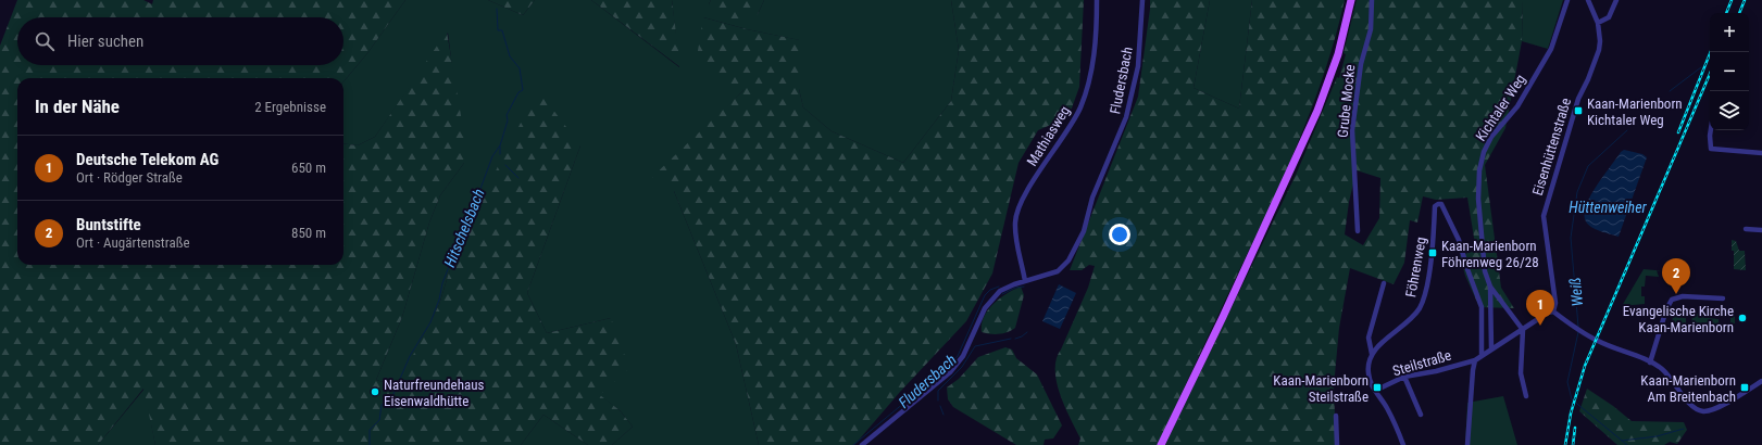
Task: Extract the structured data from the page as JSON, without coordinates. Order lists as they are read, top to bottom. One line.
{"streets":{"street":["Fludersbach","Grube Mocke","Kichtaler Weg","Mathiasweg","Eisenhüttenstraße","Föhrenweg","Steilstraße"]},"crossings":[["Fludersbach","Mathiasweg"]],"water":["Hüttenweiher","Hitschelsbach","Weiß","Fludersbach"],"places":{"transit":["Kaan-Marienborn Kichtaler Weg","Kaan-Marienborn Föhrenweg 26/28","Kaan-Marienborn Steilstraße","Kaan-Marienborn Am Breitenbach"],"other":["Evangelische Kirche Kaan-Marienborn","Naturfreundehaus Eisenwaldhütte"]},"page":{"map_buttons":["+","−"],"search":"Hier suchen","heading":["In der Nähe","2 Ergebnisse"],"list":[{"mark":"1","name":"Deutsche Telekom AG","note":"Ort · Rödger Straße","value":"650 m"},{"mark":"2","name":"Buntstifte","note":"Ort · Augärtenstraße","value":"850 m"}],"pins":["2","1"]}}
